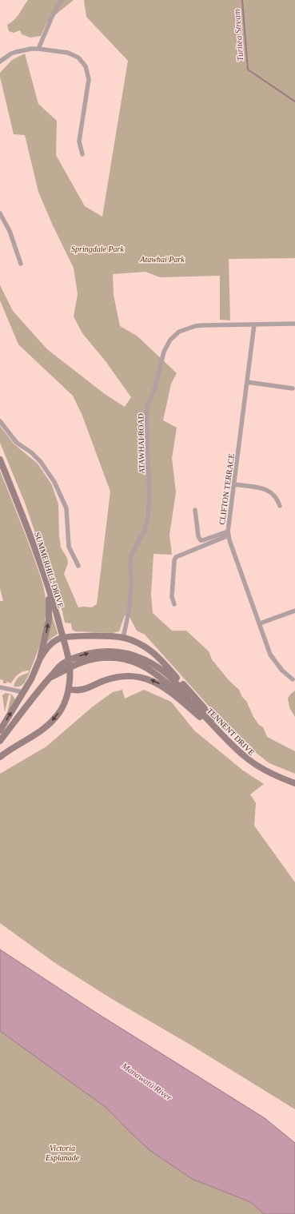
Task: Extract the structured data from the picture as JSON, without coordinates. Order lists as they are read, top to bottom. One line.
{"streets":{"main road":["SUMMERHILL DRIVE","TENNENT DRIVE"],"street":["ATAWHAI ROAD","CLIFTON TERRACE"]},"crossings":[["ATAWHAI ROAD","CLIFTON TERRACE"]],"water":["Turitea Stream","Manawatū River"],"parks":["Springdale Park","Atawhai Park","Victoria Esplanade"]}
